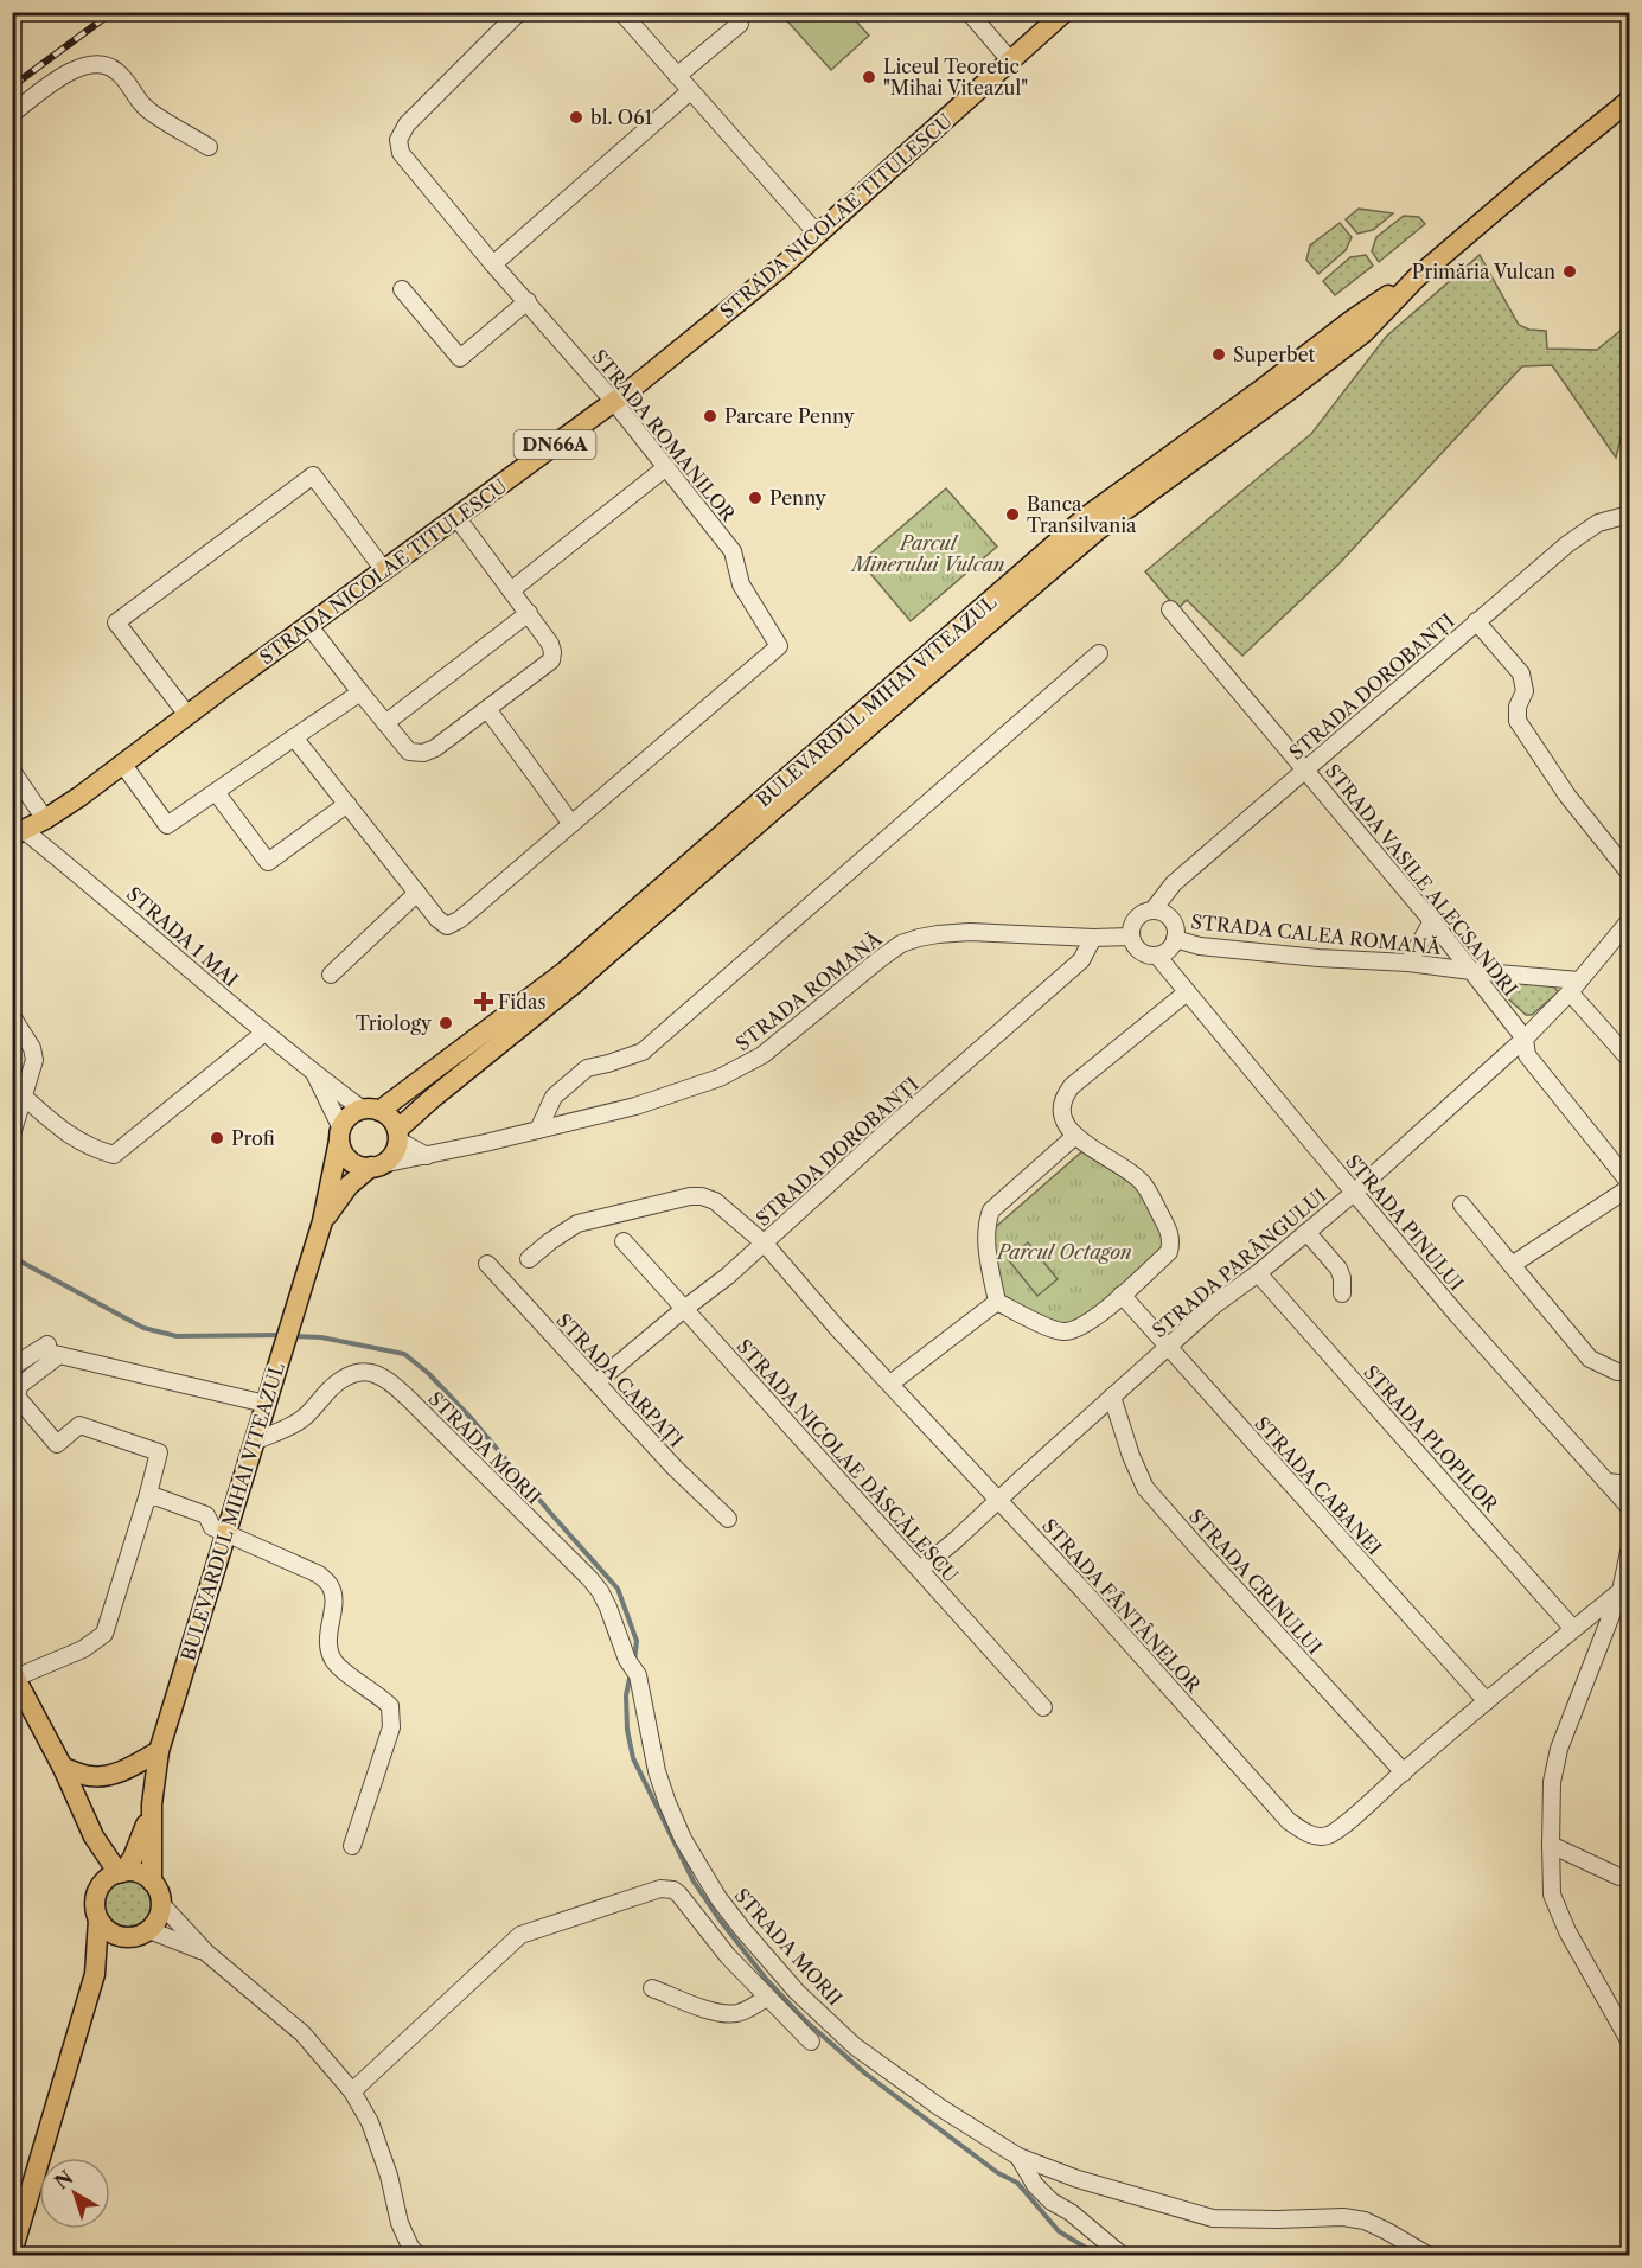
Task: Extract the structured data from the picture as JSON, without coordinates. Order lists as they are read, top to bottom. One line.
{"streets":{"main road":["STRADA NICOLAE TITULESCU","DN66A","BULEVARDUL MIHAI VITEAZUL"],"street":["STRADA ROMANILOR","STRADA DOROBANȚI","STRADA VASILE ALECSANDRI","STRADA CALEA ROMANĂ","STRADA 1 MAI","STRADA ROMANĂ","STRADA PINULUI","STRADA PARÂNGULUI","STRADA CARPAȚI","STRADA PLOPILOR","STRADA MORII","STRADA NICOLAE DĂSCĂLESCU","STRADA CABANEI","STRADA CRINULUI","STRADA FÂNTÂNELOR"]},"crossings":[["STRADA NICOLAE TITULESCU","STRADA ROMANILOR"],["STRADA NICOLAE TITULESCU","STRADA 1 MAI"],["STRADA DOROBANȚI","STRADA VASILE ALECSANDRI"],["STRADA DOROBANȚI","STRADA CALEA ROMANĂ"],["STRADA DOROBANȚI","STRADA ROMANĂ"],["STRADA DOROBANȚI","STRADA PINULUI"],["STRADA DOROBANȚI","STRADA CARPAȚI"],["STRADA DOROBANȚI","STRADA NICOLAE DĂSCĂLESCU"],["STRADA DOROBANȚI","STRADA FÂNTÂNELOR"],["BULEVARDUL MIHAI VITEAZUL","STRADA 1 MAI"],["BULEVARDUL MIHAI VITEAZUL","STRADA ROMANĂ"],["BULEVARDUL MIHAI VITEAZUL","STRADA MORII"],["STRADA VASILE ALECSANDRI","STRADA CALEA ROMANĂ"],["STRADA VASILE ALECSANDRI","STRADA PARÂNGULUI"],["STRADA CALEA ROMANĂ","STRADA ROMANĂ"],["STRADA CALEA ROMANĂ","STRADA PINULUI"],["STRADA CALEA ROMANĂ","STRADA PARÂNGULUI"],["STRADA 1 MAI","STRADA ROMANĂ"],["STRADA ROMANĂ","STRADA PINULUI"],["STRADA PINULUI","STRADA PARÂNGULUI"],["STRADA PARÂNGULUI","STRADA PLOPILOR"],["STRADA PARÂNGULUI","STRADA NICOLAE DĂSCĂLESCU"],["STRADA PARÂNGULUI","STRADA CABANEI"],["STRADA PARÂNGULUI","STRADA CRINULUI"],["STRADA PARÂNGULUI","STRADA FÂNTÂNELOR"],["STRADA PLOPILOR","STRADA FÂNTÂNELOR"],["STRADA CABANEI","STRADA FÂNTÂNELOR"],["STRADA CRINULUI","STRADA FÂNTÂNELOR"]],"parks":["Parcul Minerului Vulcan","Parcul Octagon"],"places":{"other":["Liceul Teoretic \"Mihai Viteazul\"","bl. O61","Primăria Vulcan","Superbet","Parcare Penny","Penny","Banca Transilvania","Triology","Profi"],"health":["Fidas"]},"north":"top left"}
